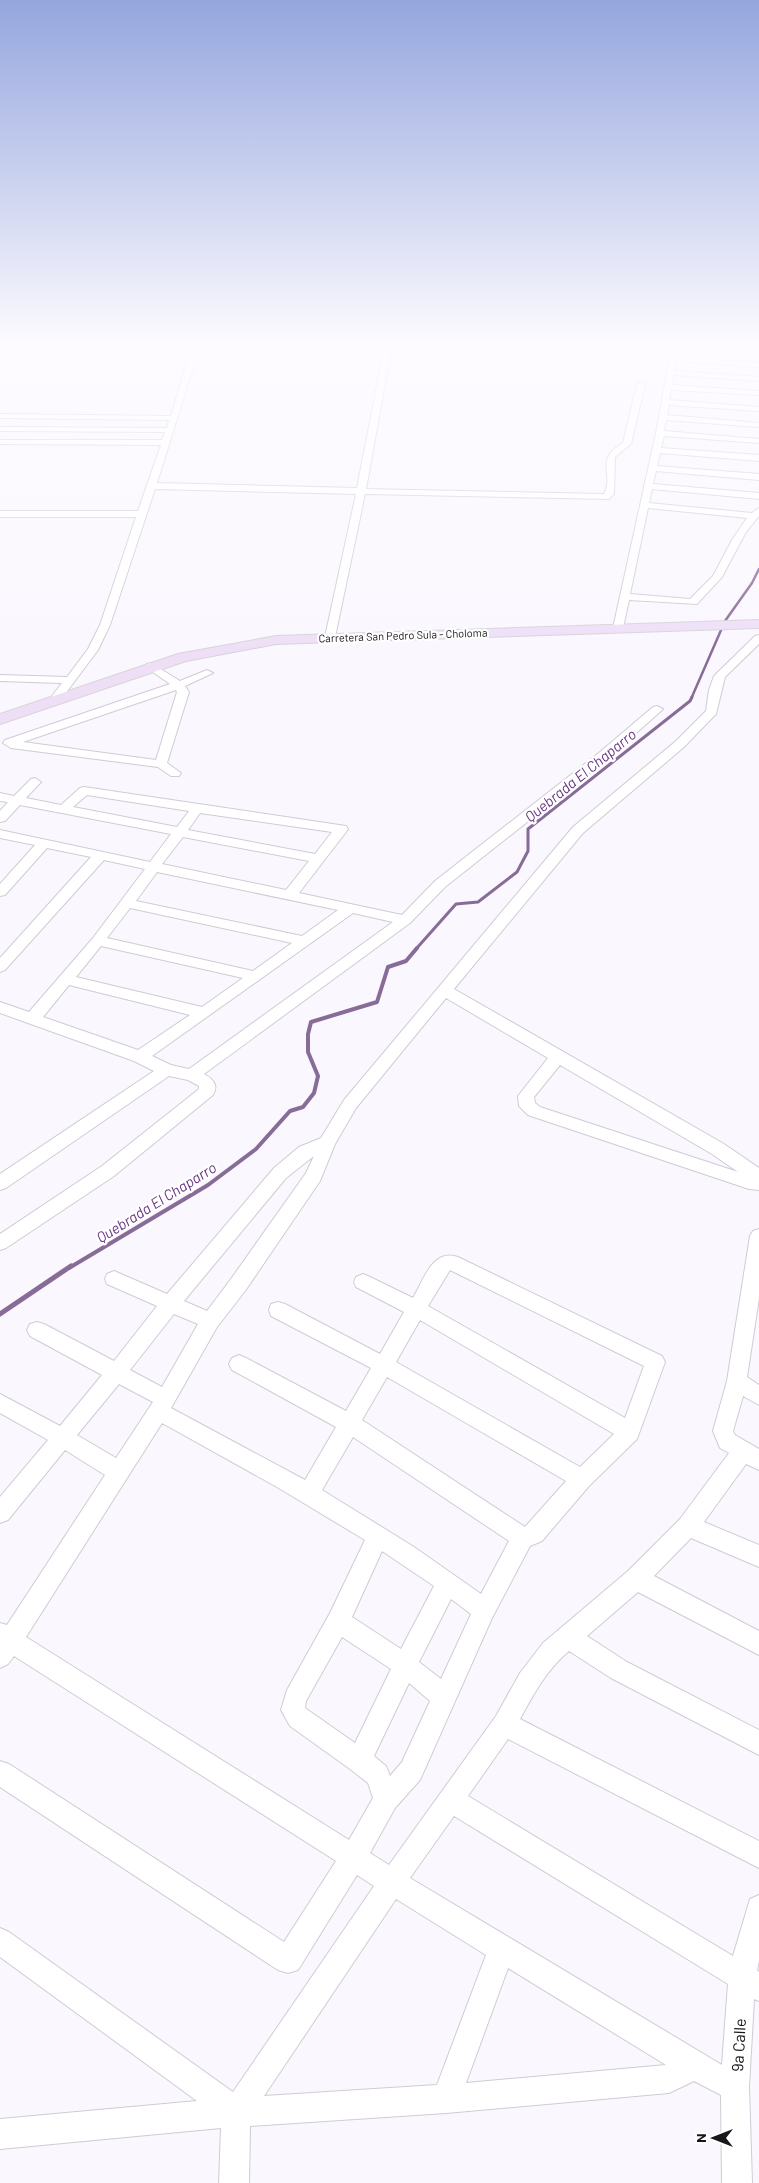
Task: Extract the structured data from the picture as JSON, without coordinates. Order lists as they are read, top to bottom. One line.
{"streets":{"main road":["Carretera San Pedro Sula - Choloma"],"street":["9a Calle"]},"water":["Quebrada El Chaparro"],"north":"left"}
